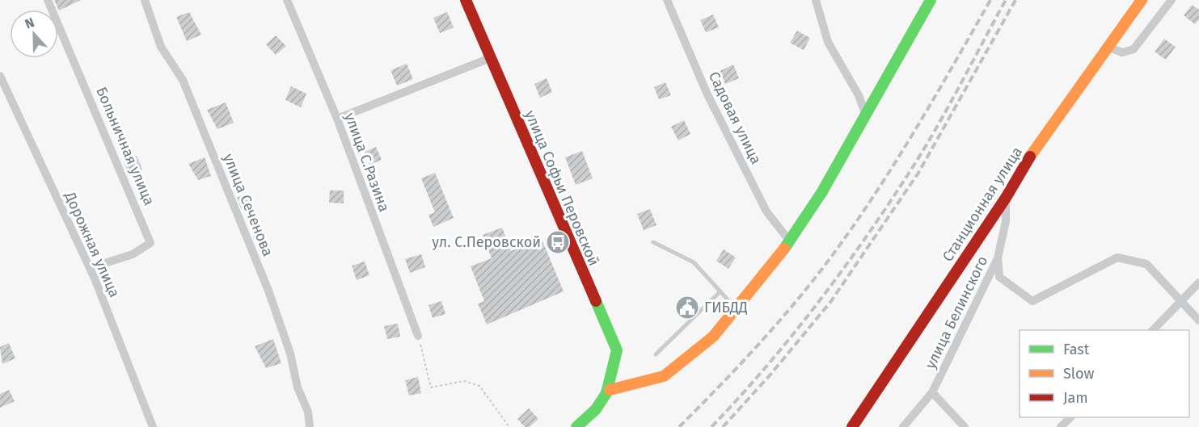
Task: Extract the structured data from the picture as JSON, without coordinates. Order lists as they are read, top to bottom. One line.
{"streets":{"main road":["улица Софьи Перовской","Станционная улица"],"street":["Садовая улица","Больничная улица","улица С.Разина","улица Сеченова","Дорожная улица","улица Белинского"]},"crossings":[["Больничная улица","Дорожная улица"],["Станционная улица","улица Белинского"]],"places":{"bus stop":["ул. С.Перовской"],"public building":["ГИБДД"]},"legend":["Fast","Slow","Jam"],"north":"top"}
